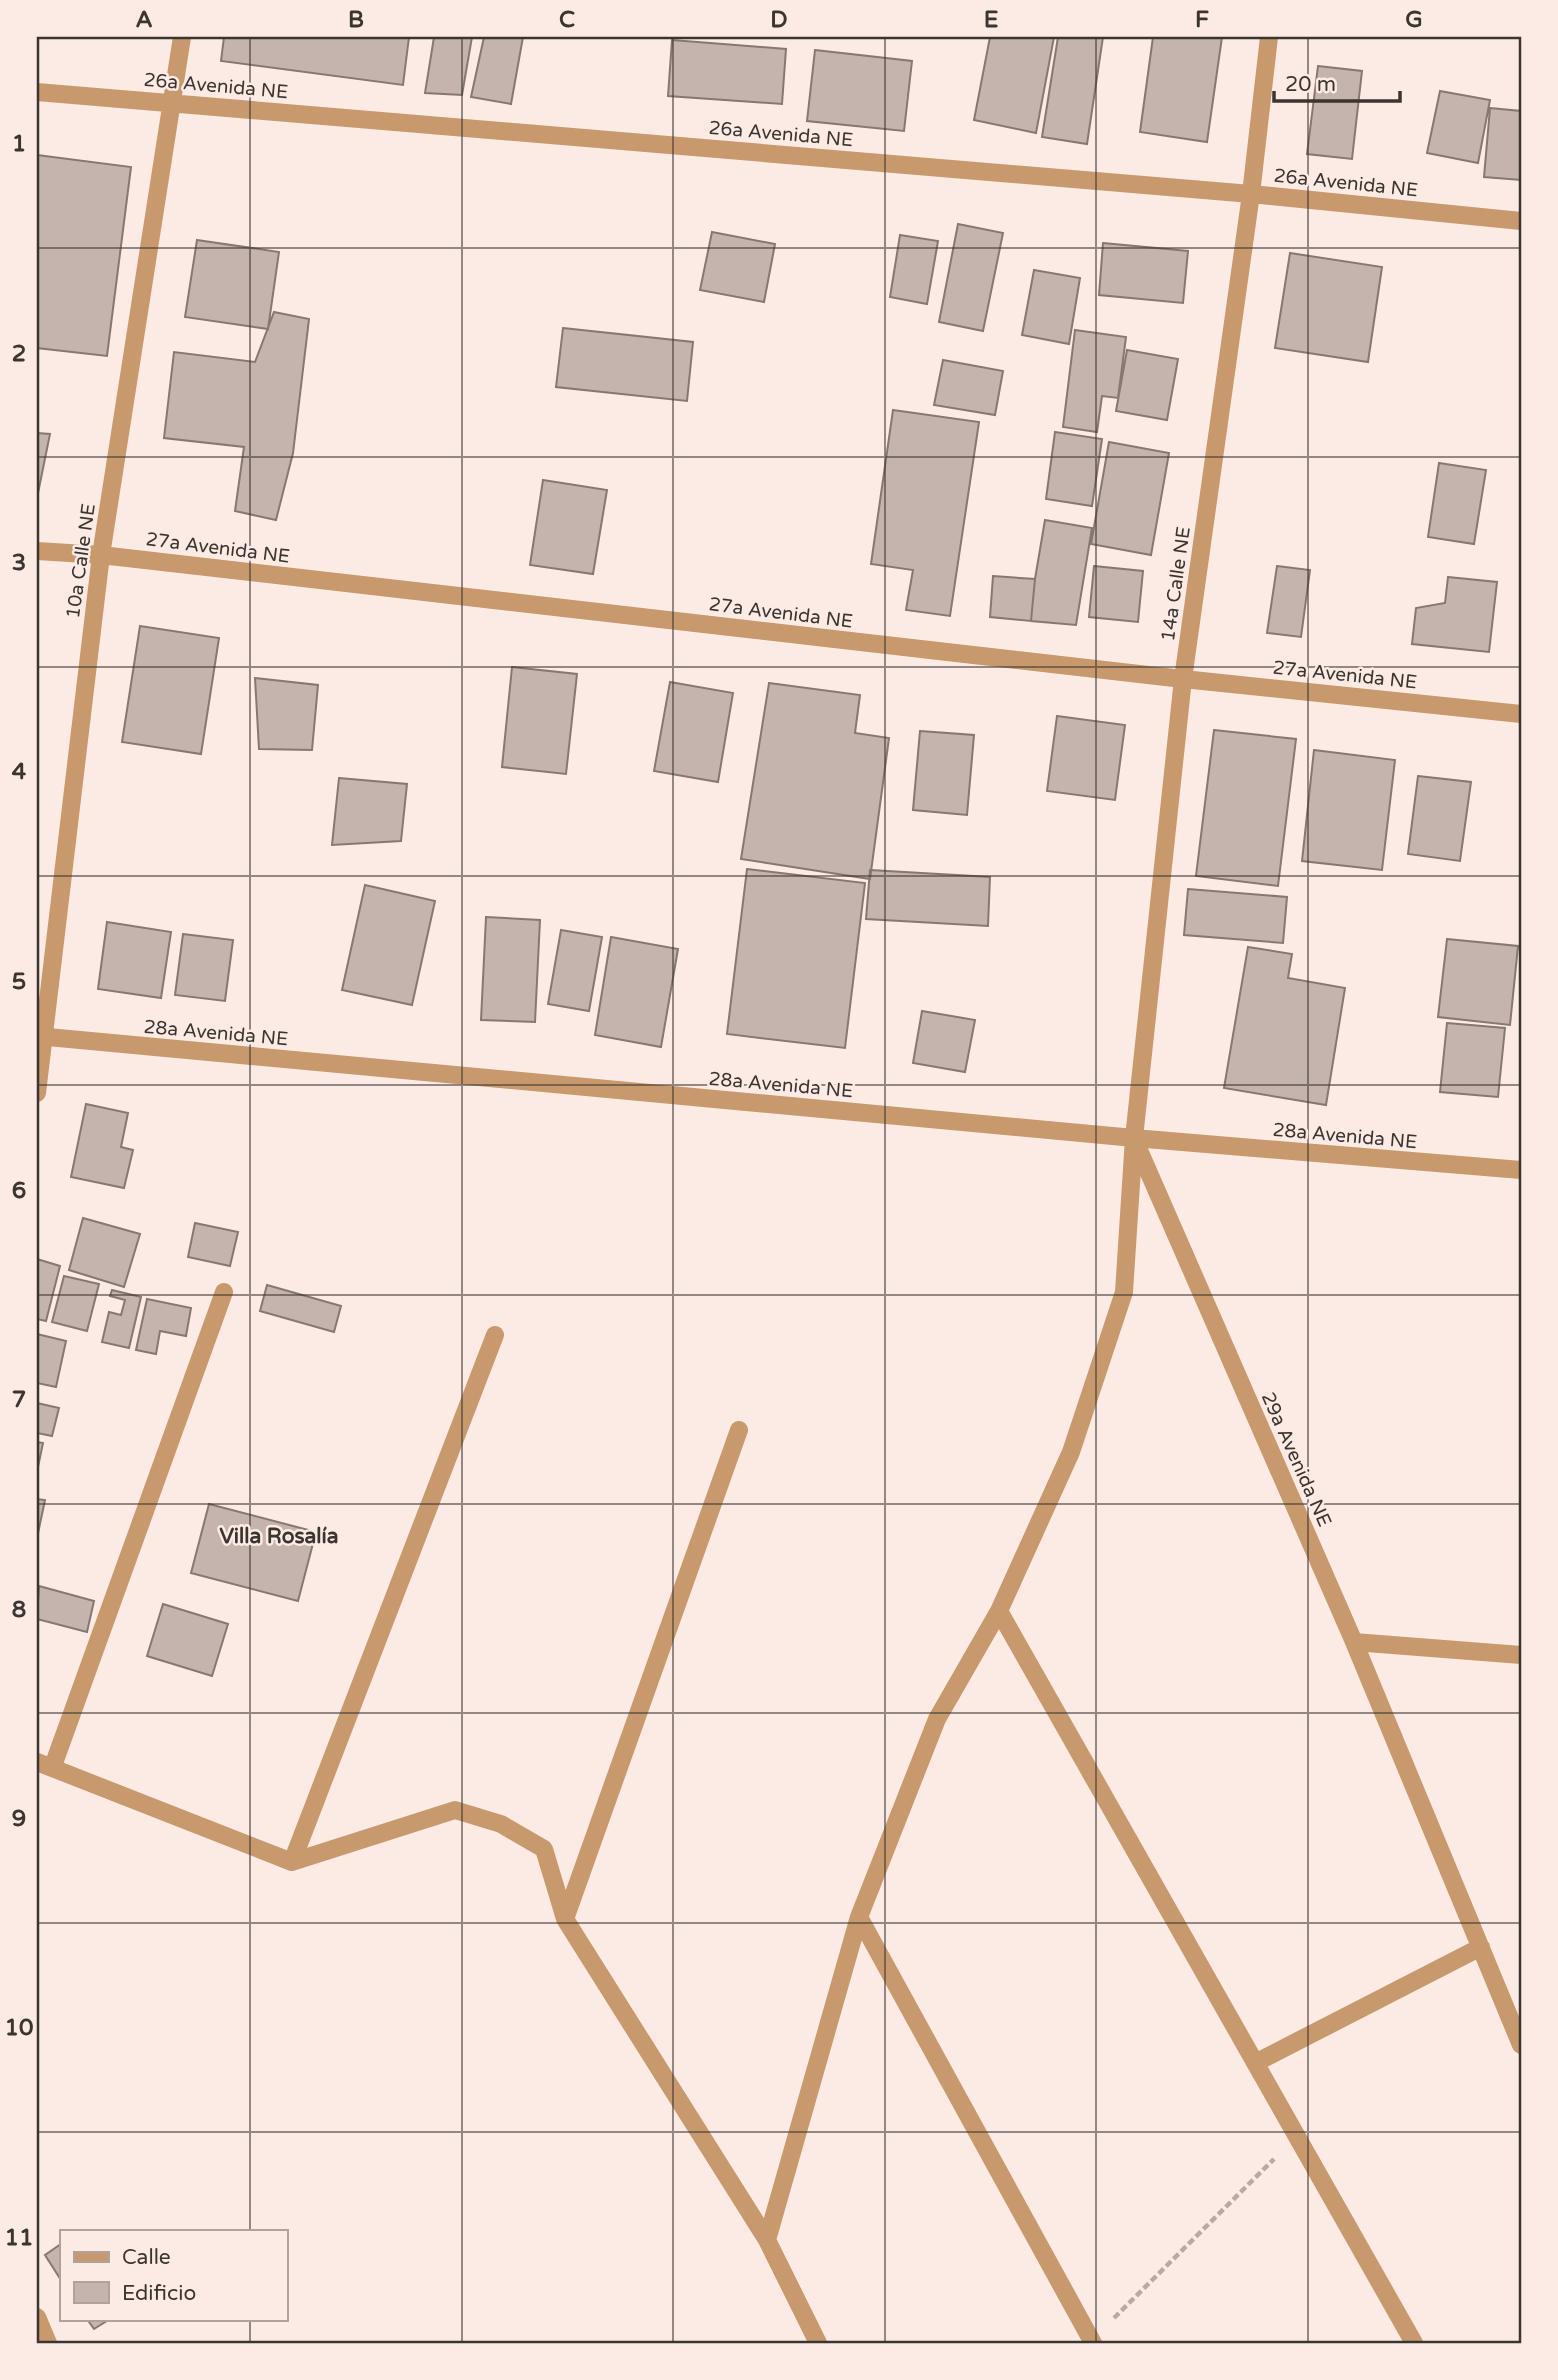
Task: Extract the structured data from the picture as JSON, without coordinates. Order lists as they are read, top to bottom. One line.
{"streets":{"street":["26a Avenida NE","27a Avenida NE","10a Calle NE","14a Calle NE","28a Avenida NE","29a Avenida NE"]},"crossings":[["26a Avenida NE","10a Calle NE"],["26a Avenida NE","14a Calle NE"],["27a Avenida NE","10a Calle NE"],["27a Avenida NE","14a Calle NE"],["10a Calle NE","28a Avenida NE"],["14a Calle NE","28a Avenida NE"],["14a Calle NE","29a Avenida NE"],["28a Avenida NE","29a Avenida NE"]],"districts":["Villa Rosalía"],"legend":["Calle","Edificio"],"scale_bar":"20 m","grid":{"columns":["A","B","C","D","E","F","G"],"rows":["1","2","3","4","5","6","7","8","9","10","11"]}}
